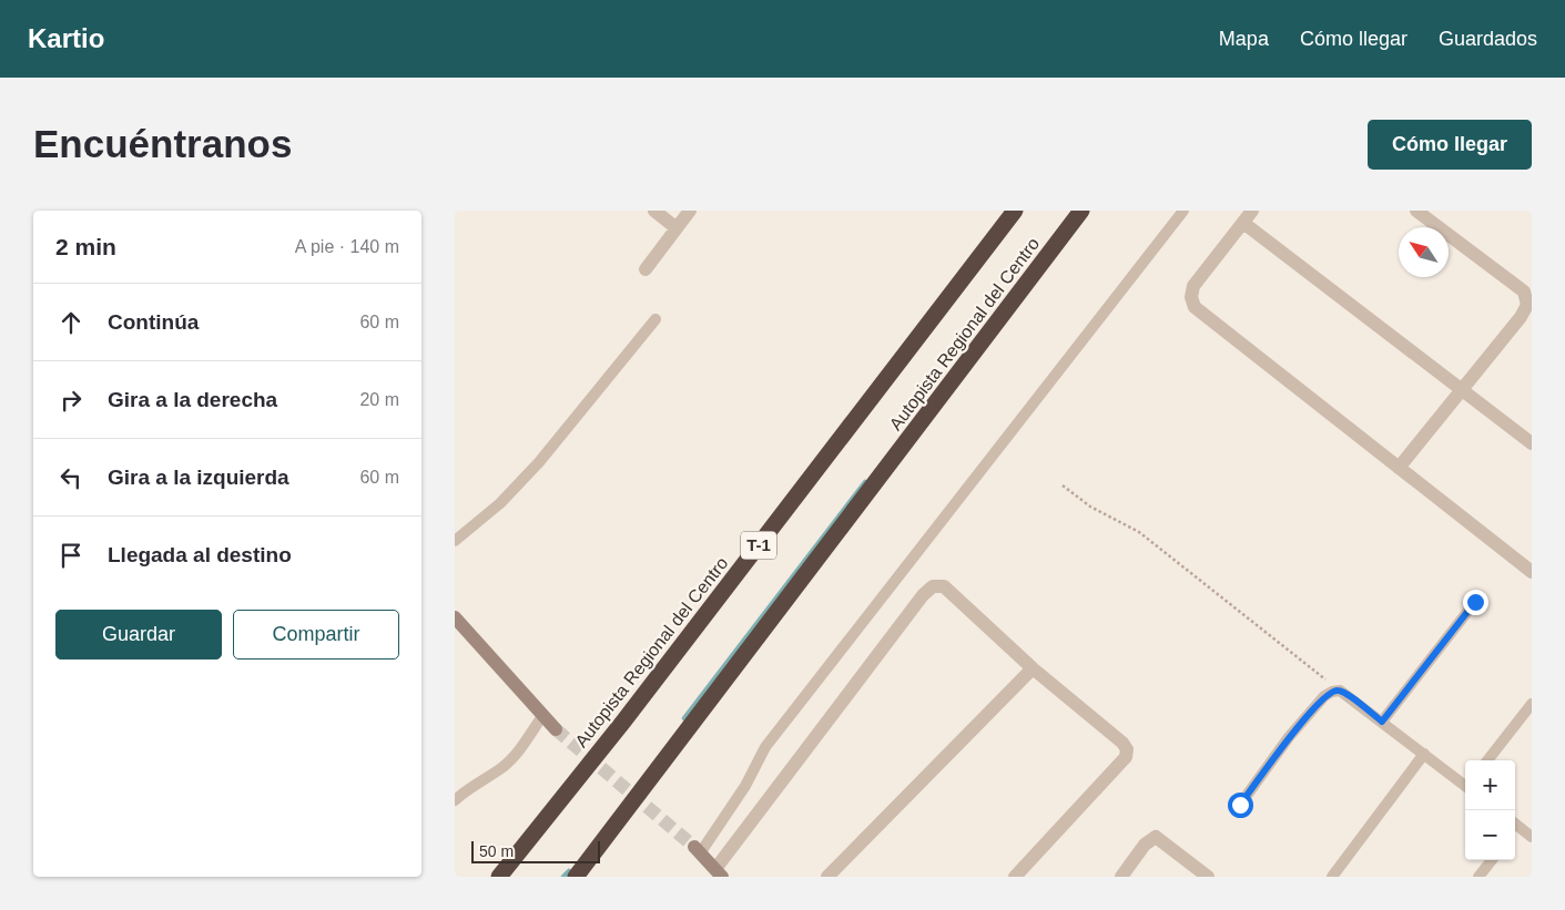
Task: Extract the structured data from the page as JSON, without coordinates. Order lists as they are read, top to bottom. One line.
{"streets":{"highway":["Autopista Regional del Centro","T-1"]},"scale_bar":"50 m","north":"top left","page":{"header":"Kartio","nav":["Mapa","Cómo llegar","Guardados"],"buttons":["Cómo llegar",["Guardar","Compartir"]],"title":"Encuéntranos","heading":["2 min","A pie · 140 m"],"list":[["Continúa","60 m"],["Gira a la derecha","20 m"],["Gira a la izquierda","60 m"],"Llegada al destino"],"map_buttons":["+","−"],"scale":"50 m"}}
